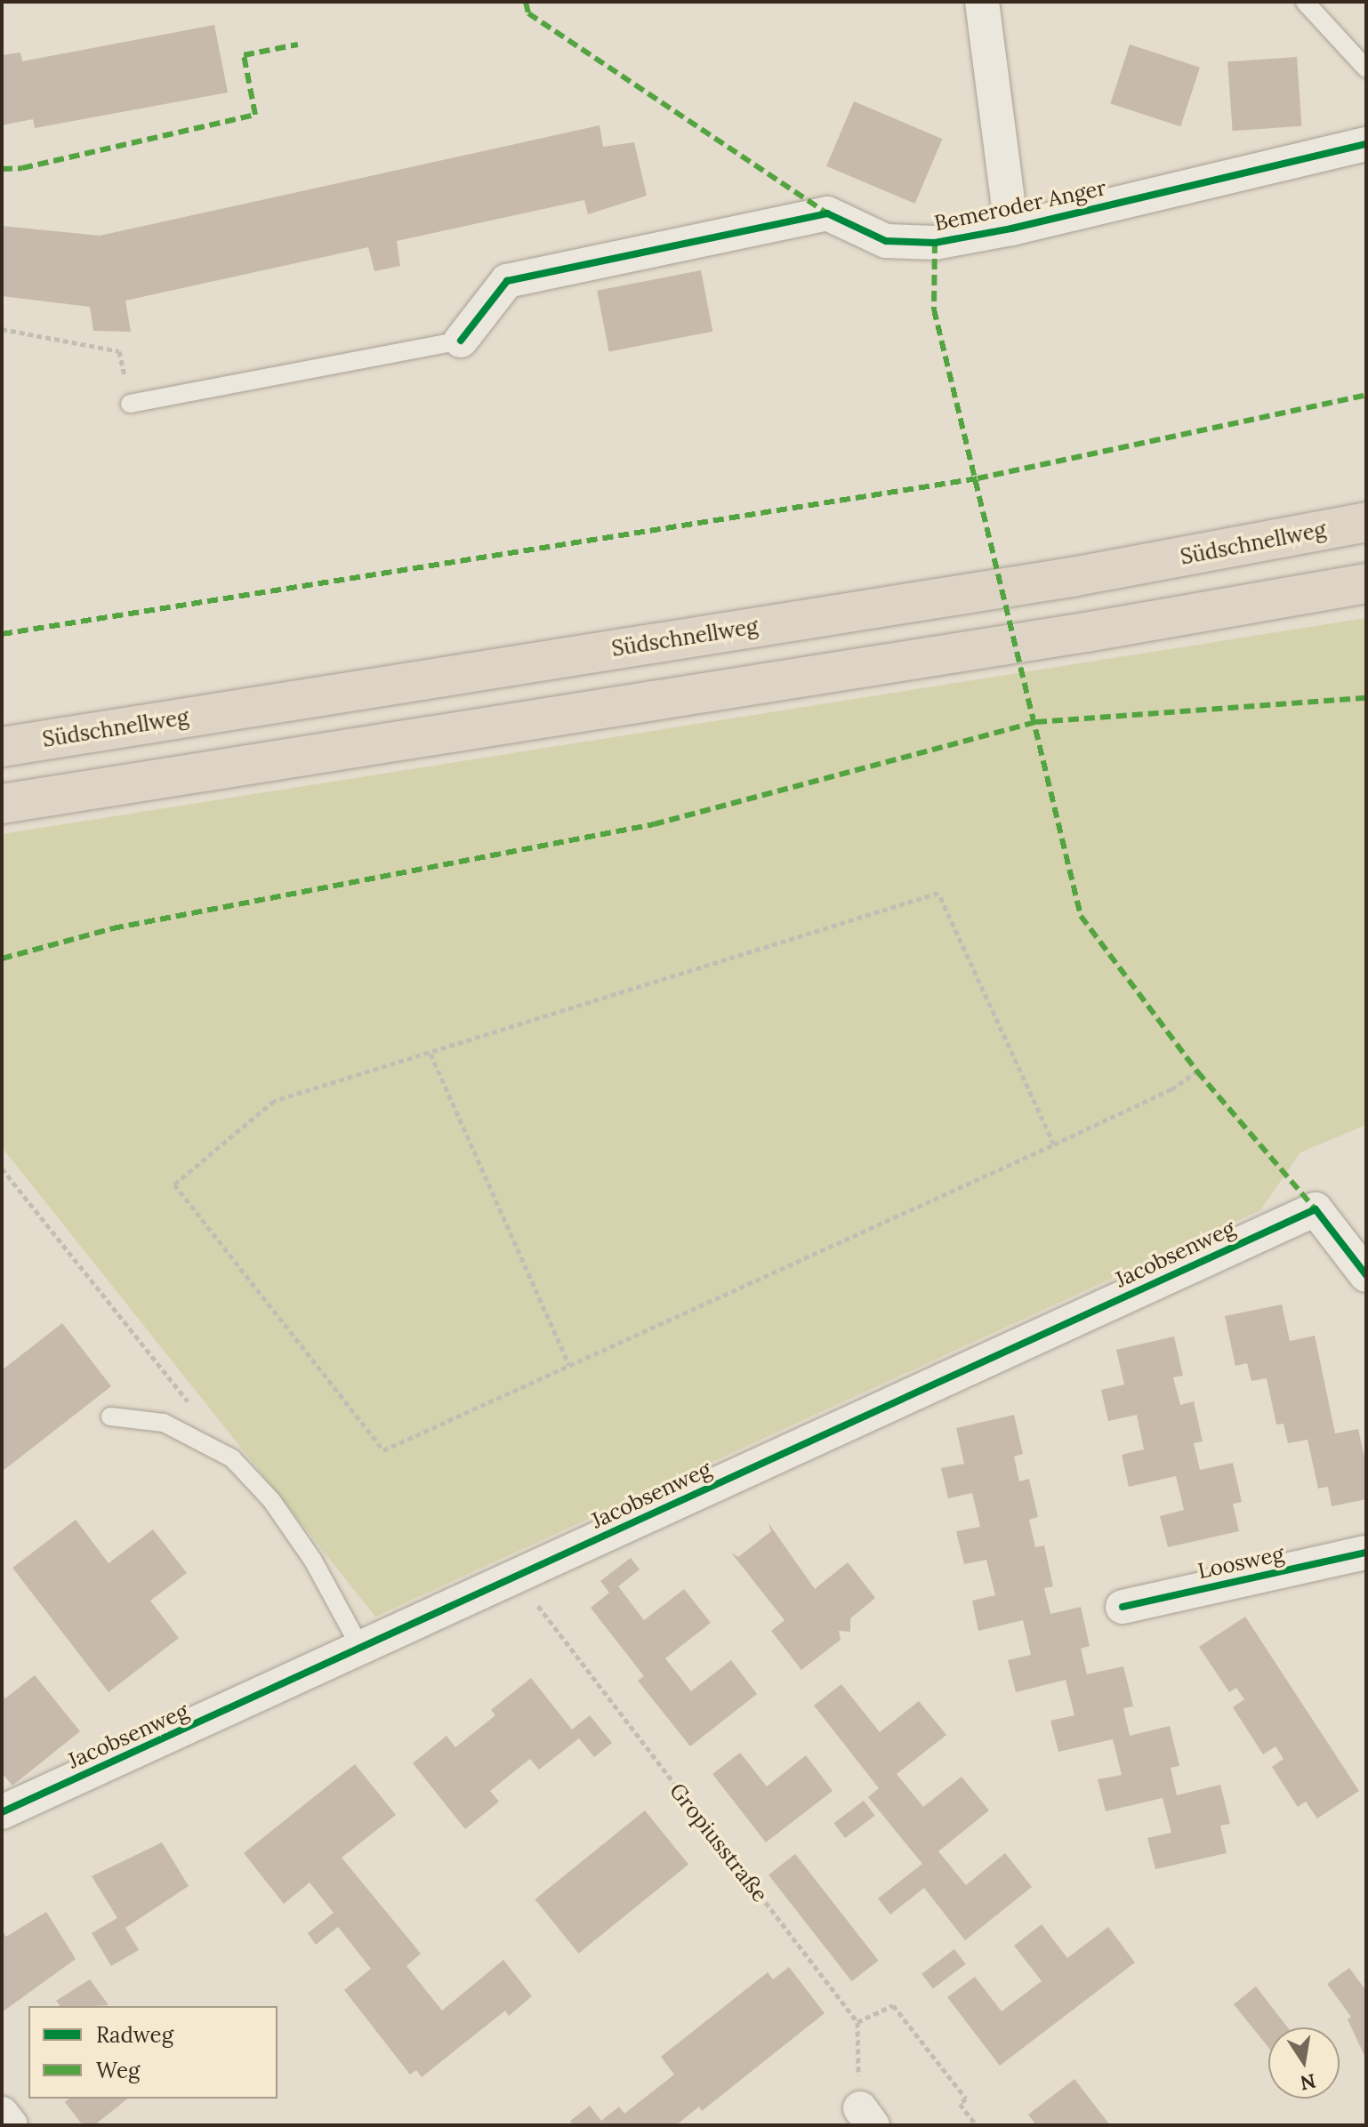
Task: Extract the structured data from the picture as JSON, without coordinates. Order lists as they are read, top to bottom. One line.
{"streets":{"highway":["Südschnellweg"],"street":["Bemeroder Anger","Jacobsenweg","Loosweg"],"path":["Gropiusstraße"]},"crossings":[["Jacobsenweg","Gropiusstraße"]],"legend":["Radweg","Weg"],"north":"bottom"}
